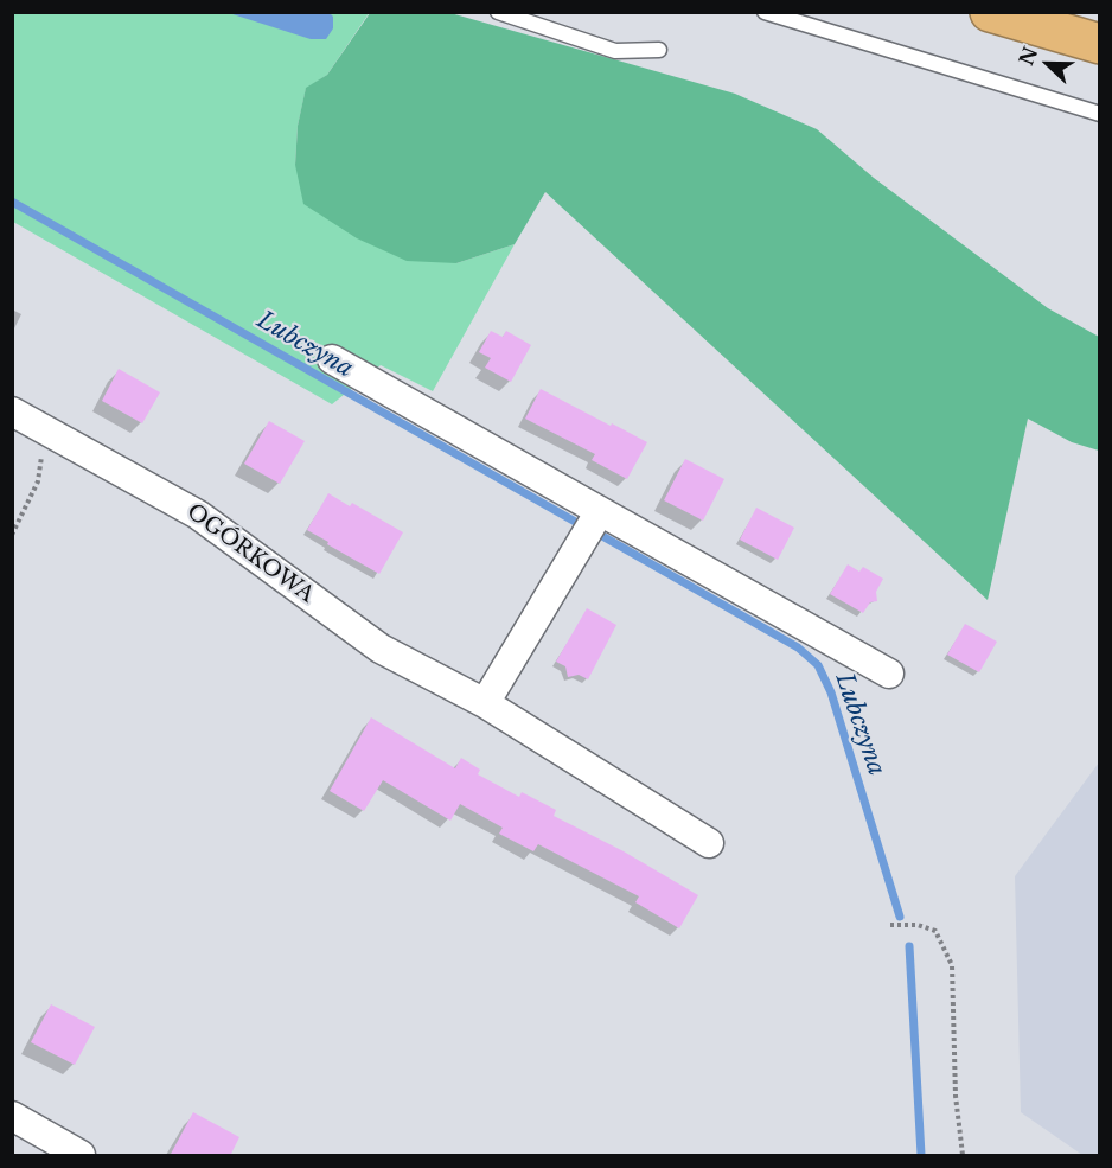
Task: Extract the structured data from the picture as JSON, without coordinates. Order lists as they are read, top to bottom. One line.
{"streets":{"street":["OGÓRKOWA"]},"water":["Lubczyna"],"north":"left"}
